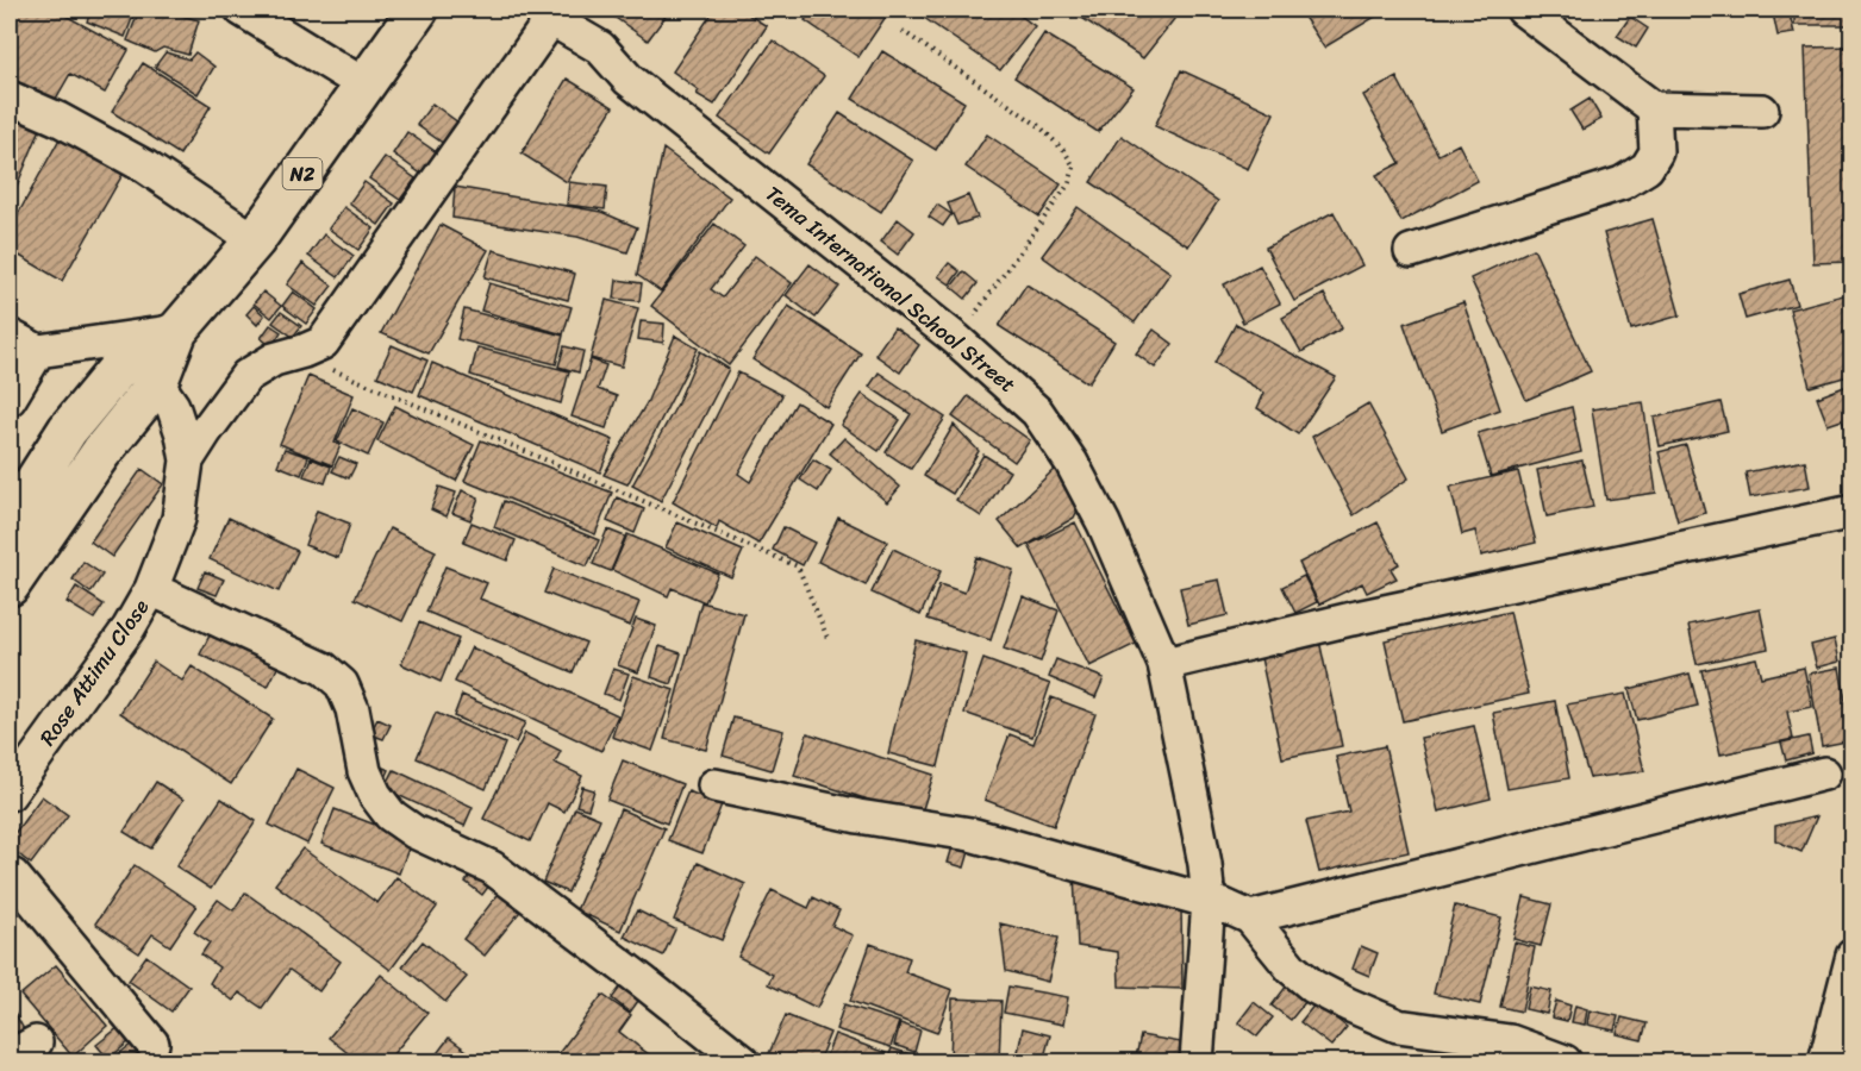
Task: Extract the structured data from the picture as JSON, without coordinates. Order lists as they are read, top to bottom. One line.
{"streets":{"highway":["N2"],"street":["Tema International School Street","Rose Attimu Close"]},"crossings":[["N2","Rose Attimu Close"]]}
